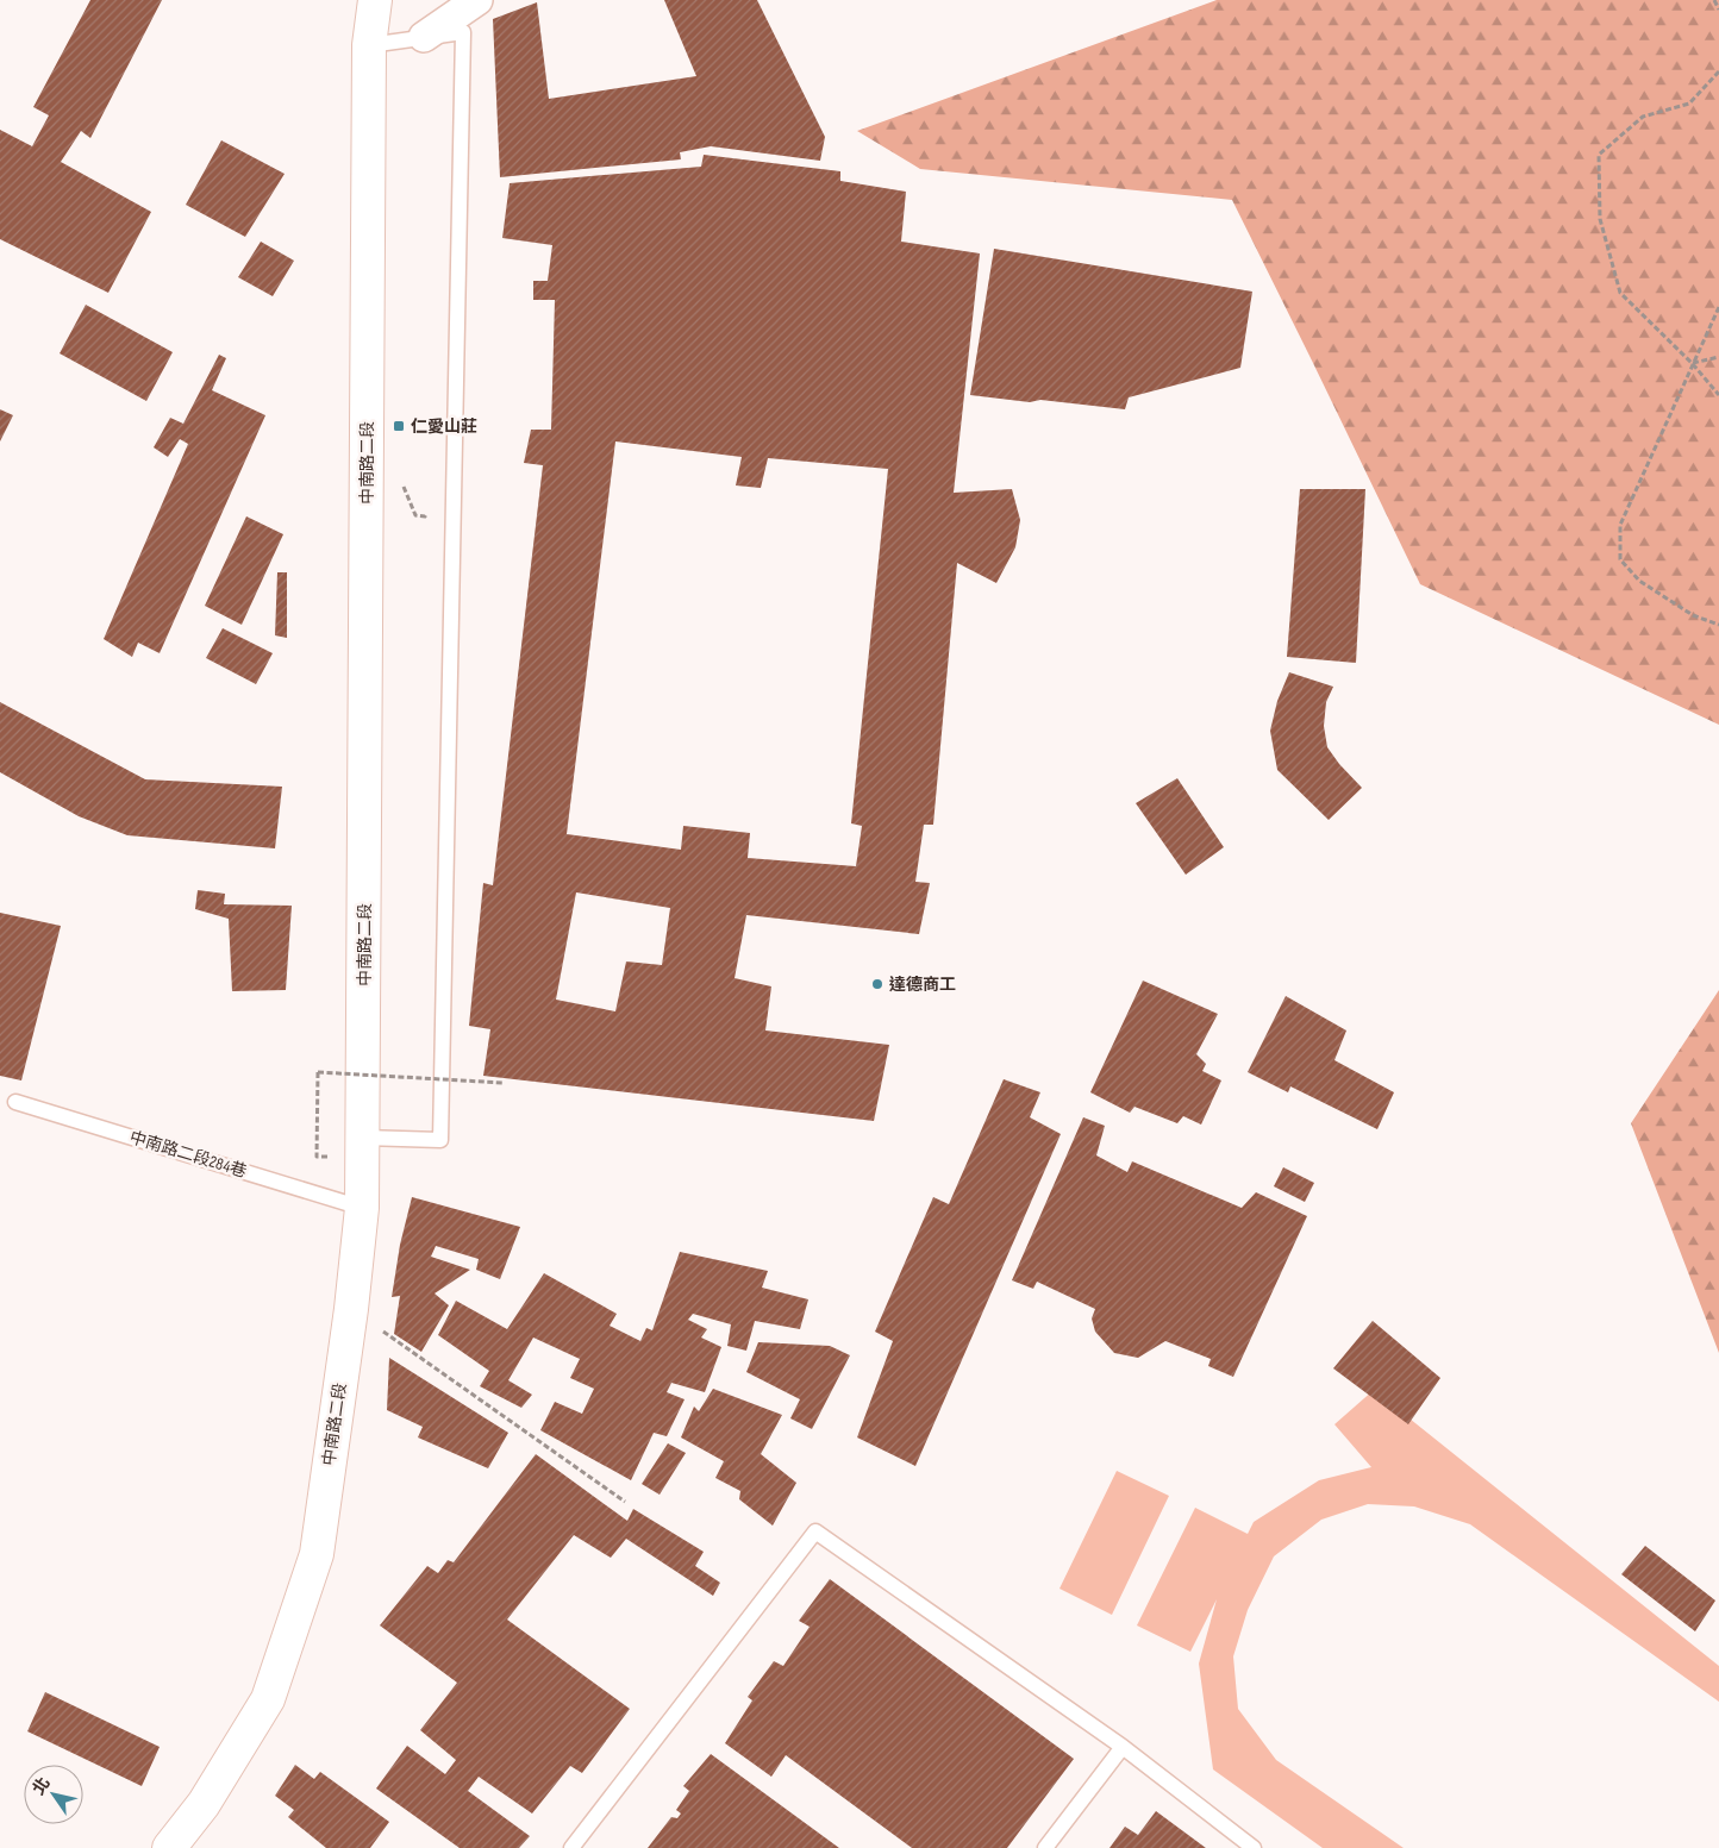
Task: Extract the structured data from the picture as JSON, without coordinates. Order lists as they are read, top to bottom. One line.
{"streets":{"main road":["中南路二段"],"lane":["中南路二段284巷"]},"crossings":[["中南路二段","中南路二段284巷"]],"places":{"transit":["仁愛山莊"],"other":["達德商工"]},"north":"top left"}
